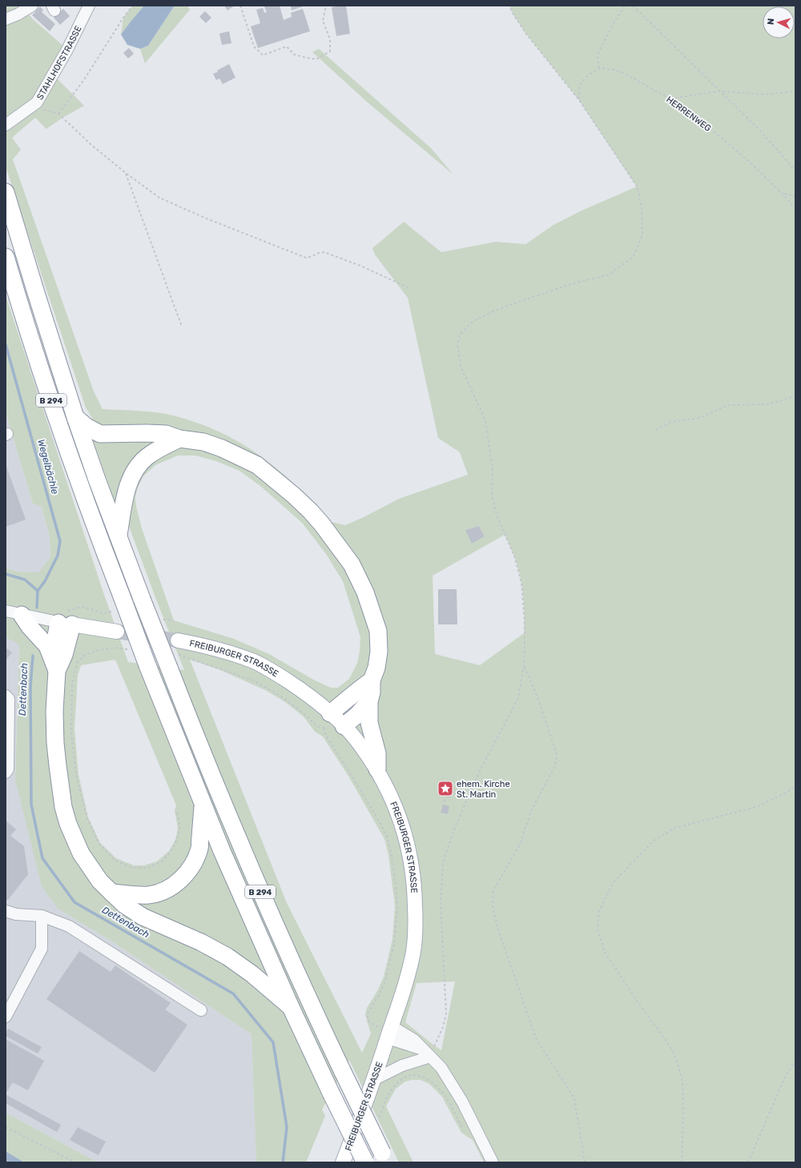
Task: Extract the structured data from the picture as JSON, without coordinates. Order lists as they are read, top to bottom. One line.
{"streets":{"highway":["B 294"],"main road":["FREIBURGER STRASSE"],"street":["STAHLHOFSTRASSE"],"path":["HERRENWEG"]},"water":["Wegelbächle","Dettenbach"],"places":{"place":["ehem. Kirche St. Martin"]},"north":"left"}
